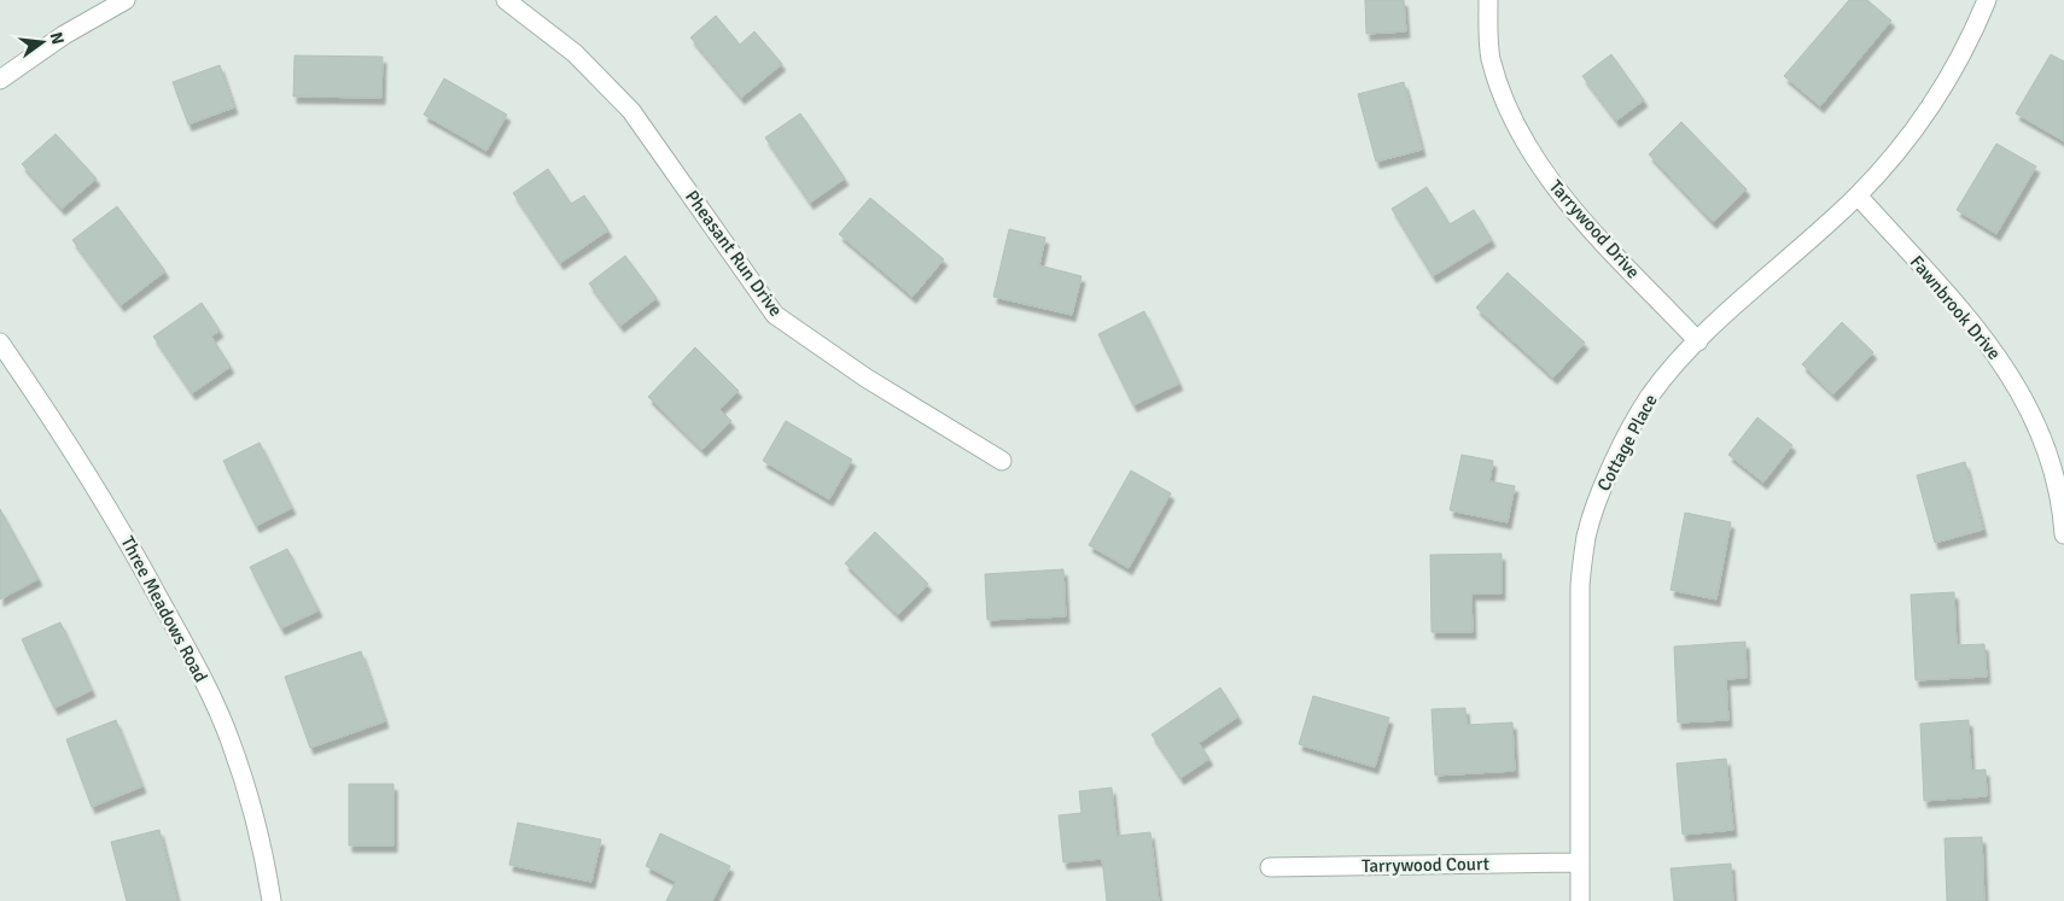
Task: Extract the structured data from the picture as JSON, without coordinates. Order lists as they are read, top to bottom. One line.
{"streets":{"street":["Tarrywood Drive","Pheasant Run Drive","Fawnbrook Drive","Cottage Place","Three Meadows Road","Tarrywood Court"]},"crossings":[["Tarrywood Drive","Cottage Place"],["Fawnbrook Drive","Cottage Place"],["Cottage Place","Tarrywood Court"]],"north":"right"}
